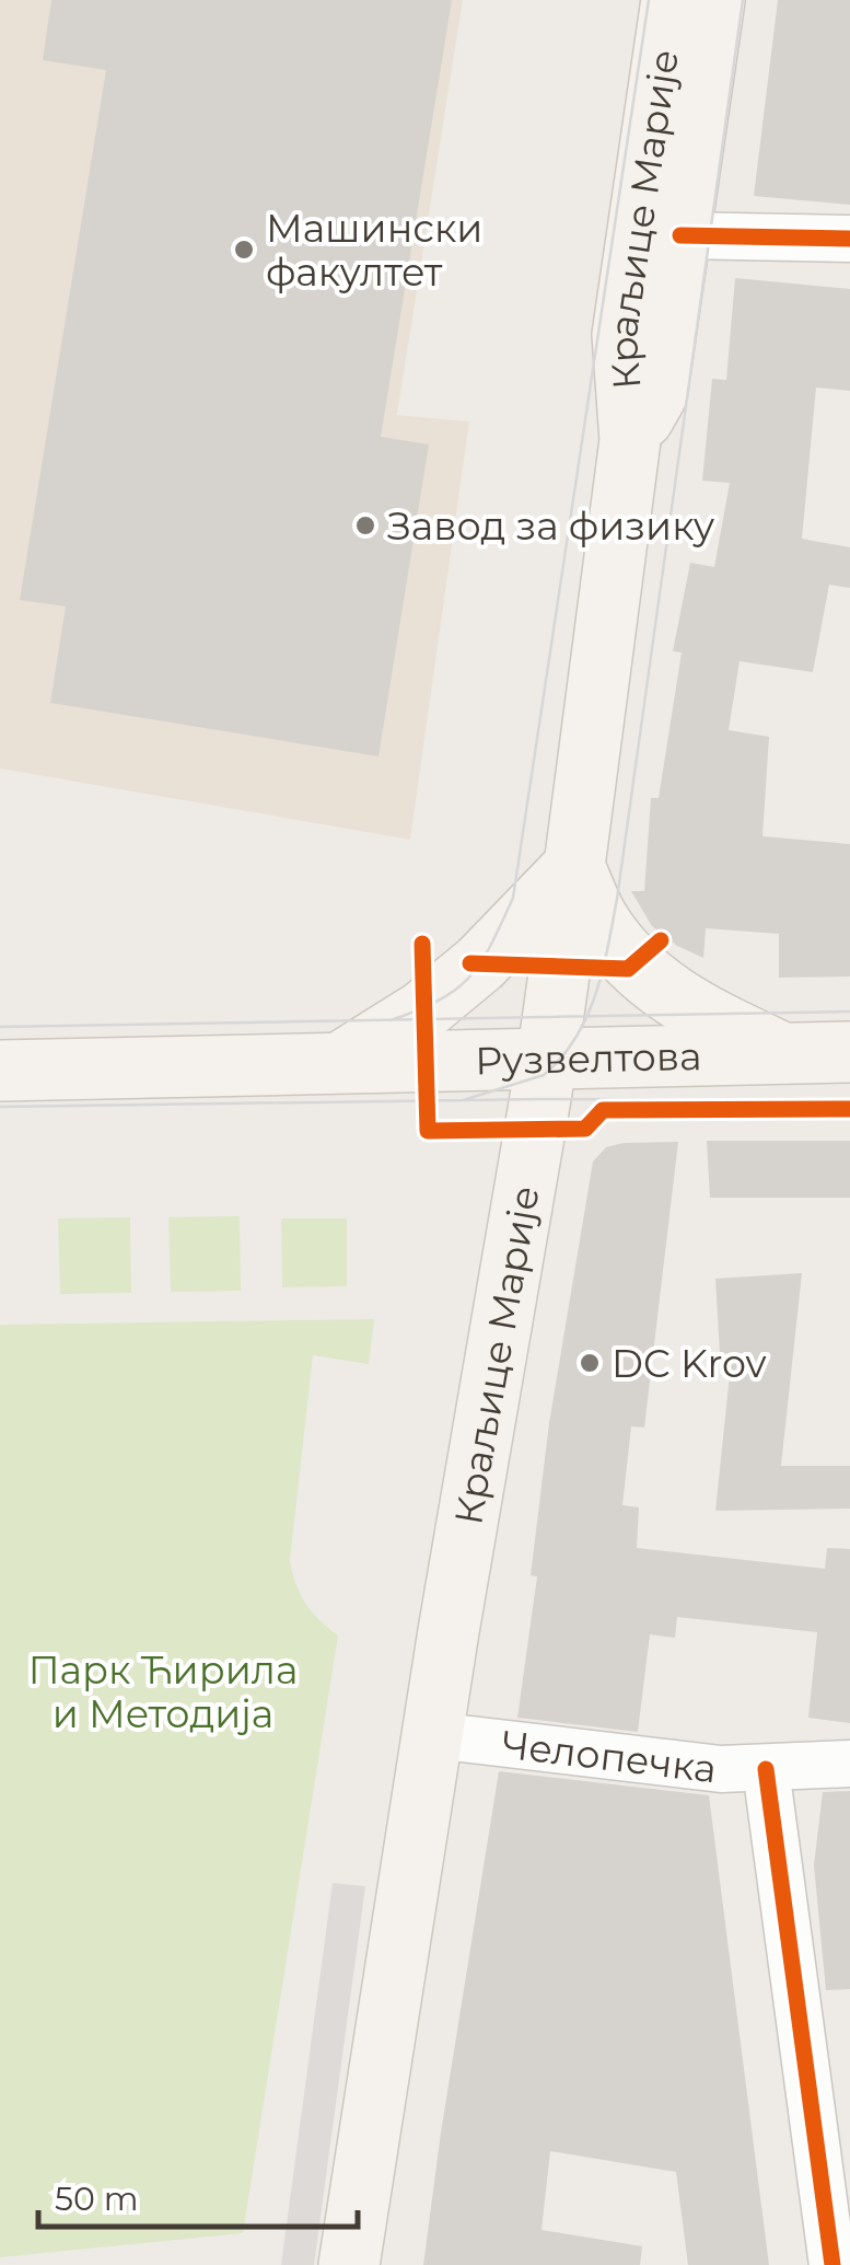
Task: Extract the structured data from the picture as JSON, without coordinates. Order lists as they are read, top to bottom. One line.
{"streets":{"main road":["Краљице Марије","Рузвелтова"],"street":["Челопечка"]},"crossings":[["Краљице Марије","Рузвелтова"],["Краљице Марије","Челопечка"]],"parks":["Парк Ћирила и Методија"],"places":["Машински факултет","Завод за физику","DC Krov"],"scale_bar":"50 m"}
